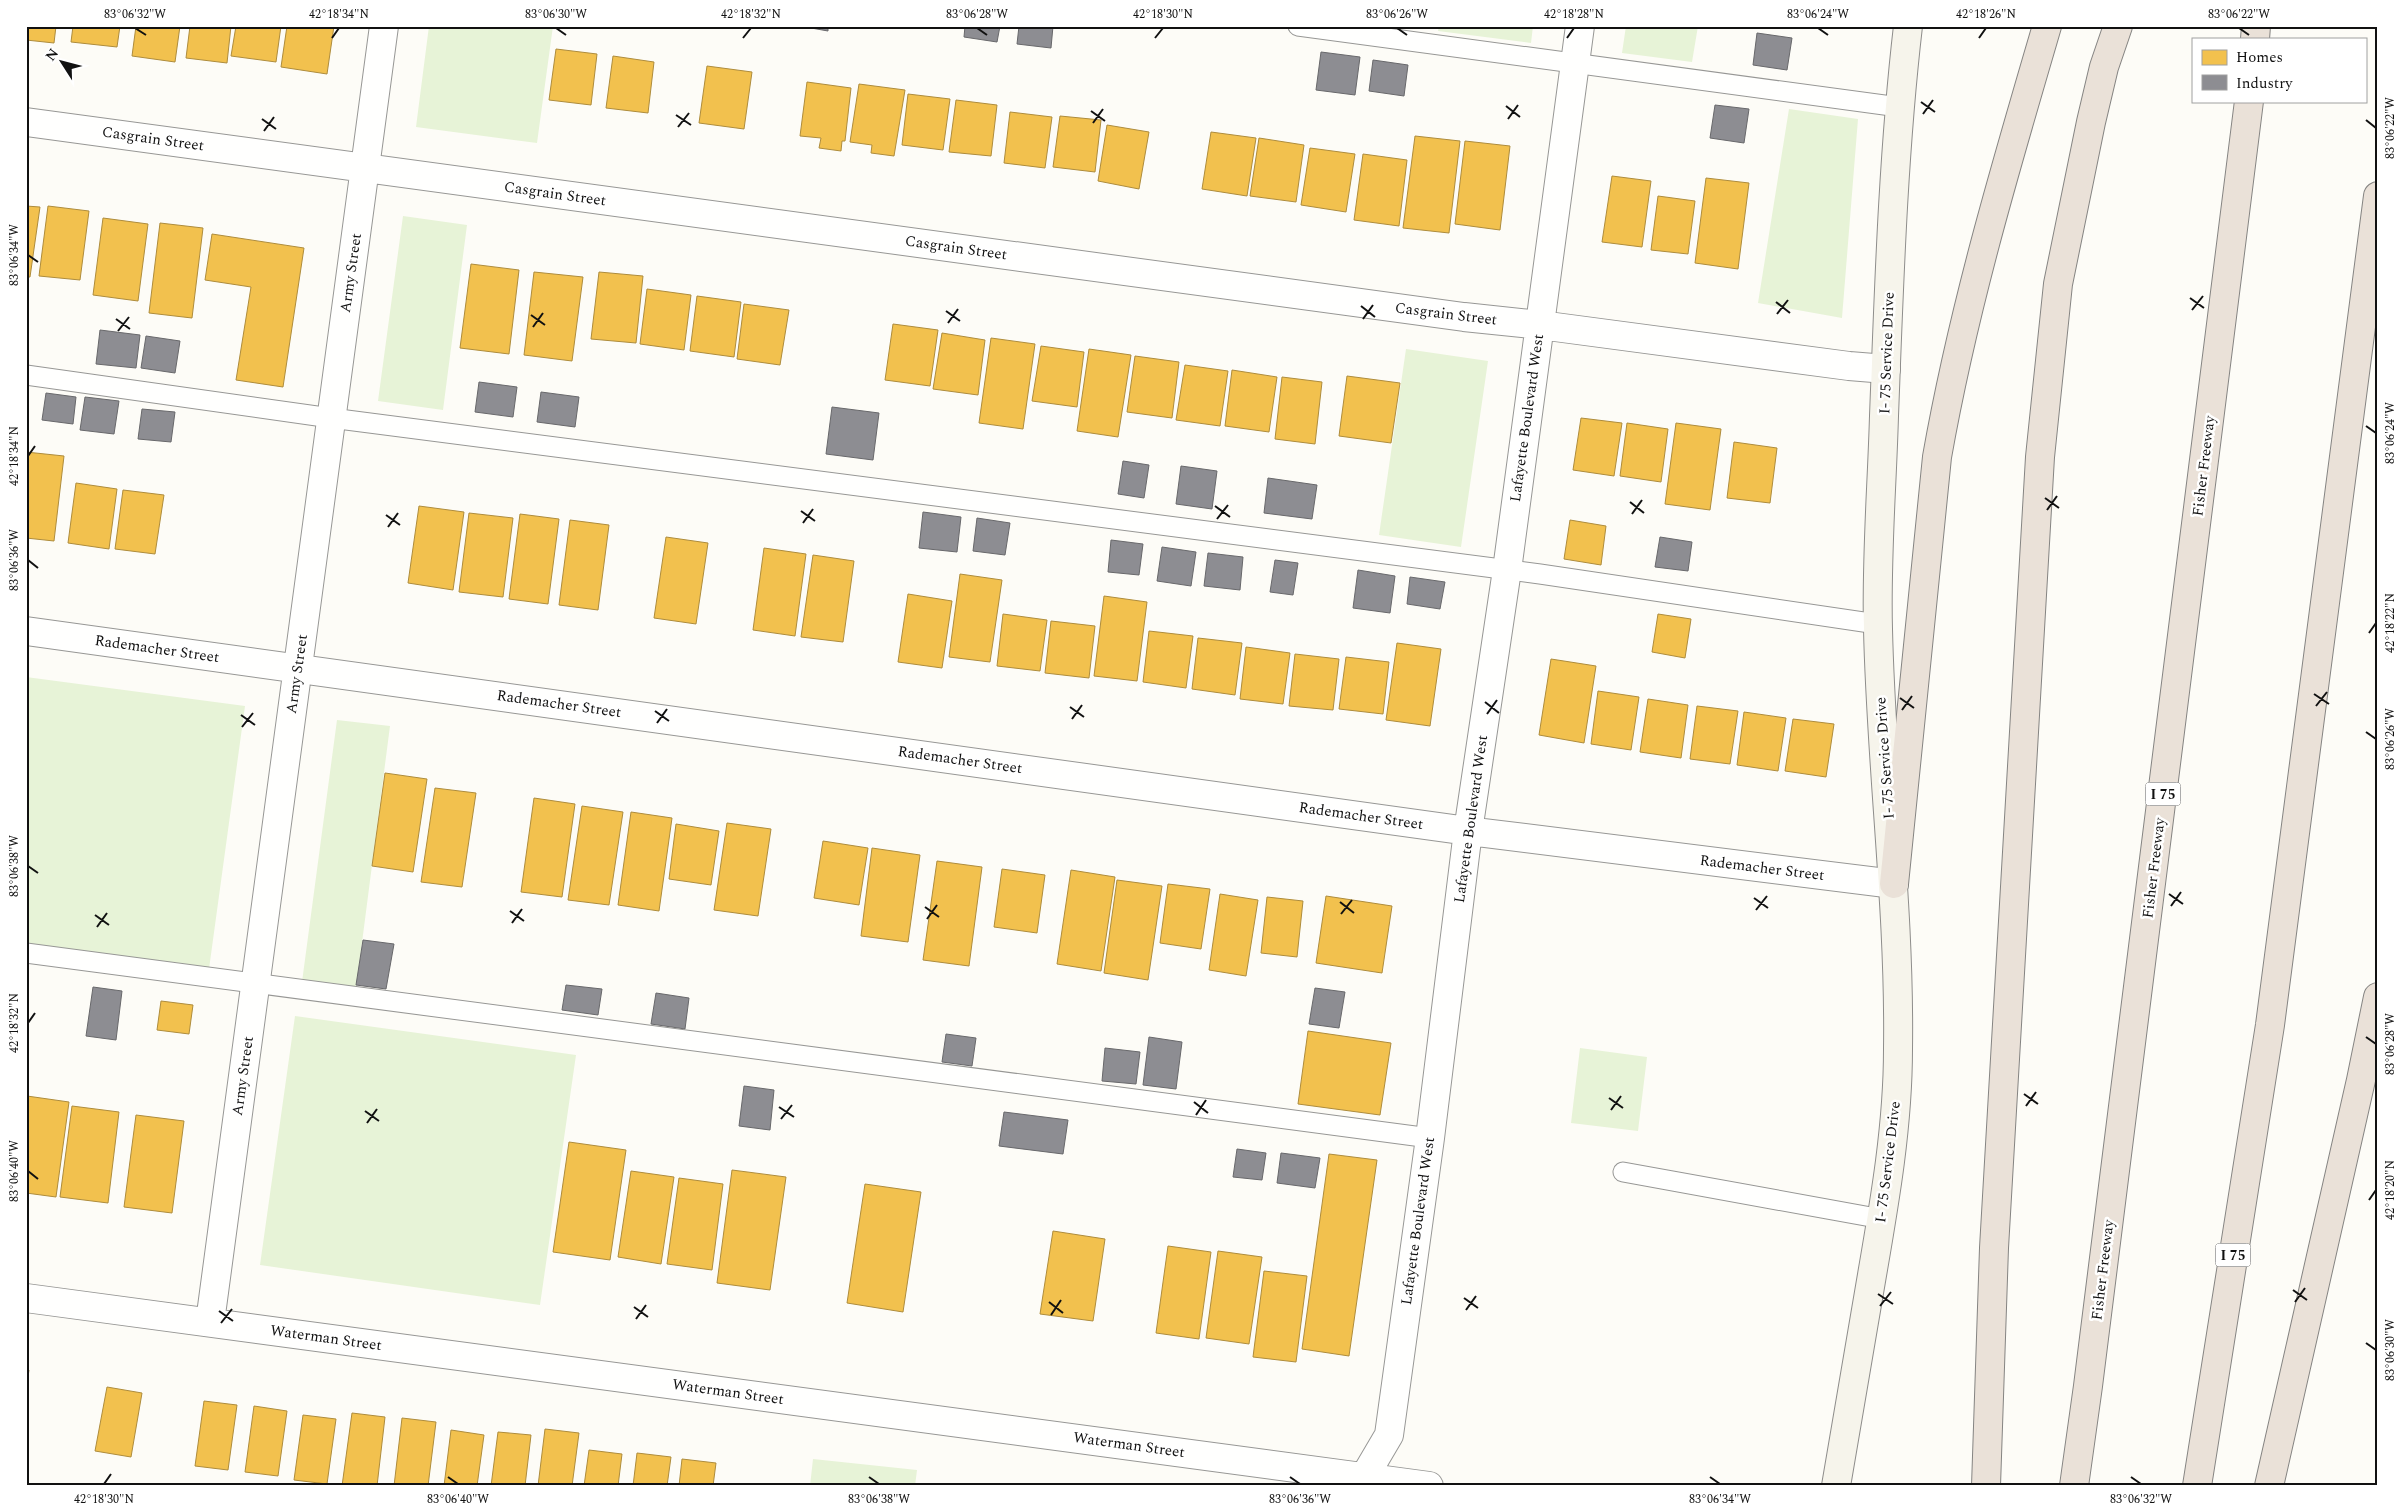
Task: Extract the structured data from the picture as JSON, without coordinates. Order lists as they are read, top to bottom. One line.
{"streets":{"highway":["Fisher Freeway","I 75"],"main road":["I- 75 Service Drive"],"street":["Casgrain Street","Army Street","Lafayette Boulevard West","Rademacher Street","Waterman Street"]},"crossings":[["Casgrain Street","Army Street"],["Casgrain Street","I- 75 Service Drive"],["Casgrain Street","Lafayette Boulevard West"],["Army Street","Rademacher Street"],["Army Street","Waterman Street"],["I- 75 Service Drive","Rademacher Street"],["Lafayette Boulevard West","Rademacher Street"],["Lafayette Boulevard West","Waterman Street"]],"legend":["Homes","Industry"],"north":"top left","coordinates":["83°06'32\"W","42°18'34\"N","83°06'30\"W","42°18'32\"N","83°06'28\"W","42°18'30\"N","83°06'26\"W","42°18'28\"N","83°06'24\"W","42°18'26\"N","83°06'22\"W","83°06'34\"W","83°06'36\"W","42°18'22\"N","83°06'38\"W","83°06'40\"W","42°18'20\"N"]}
